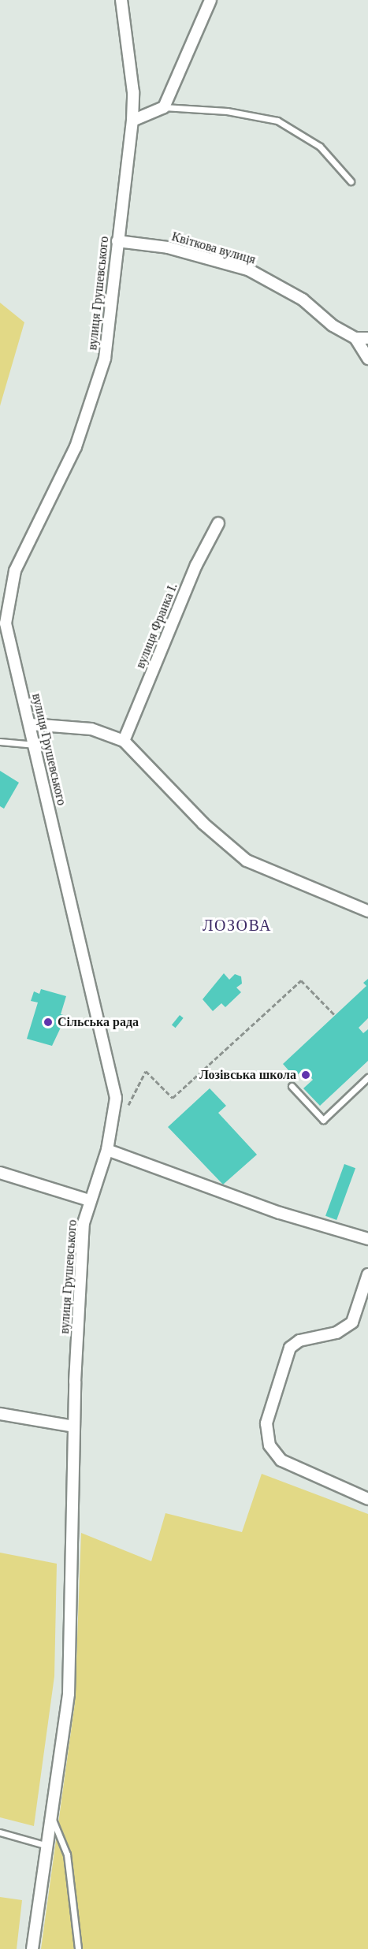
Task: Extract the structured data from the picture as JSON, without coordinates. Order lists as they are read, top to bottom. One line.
{"streets":{"street":["Квіткова вулиця","вулиця Грушевського","вулиця Франка І."]},"crossings":[["Квіткова вулиця","вулиця Грушевського"]],"districts":["ЛОЗОВА"],"places":["Сільська рада","Лозівська школа"]}
